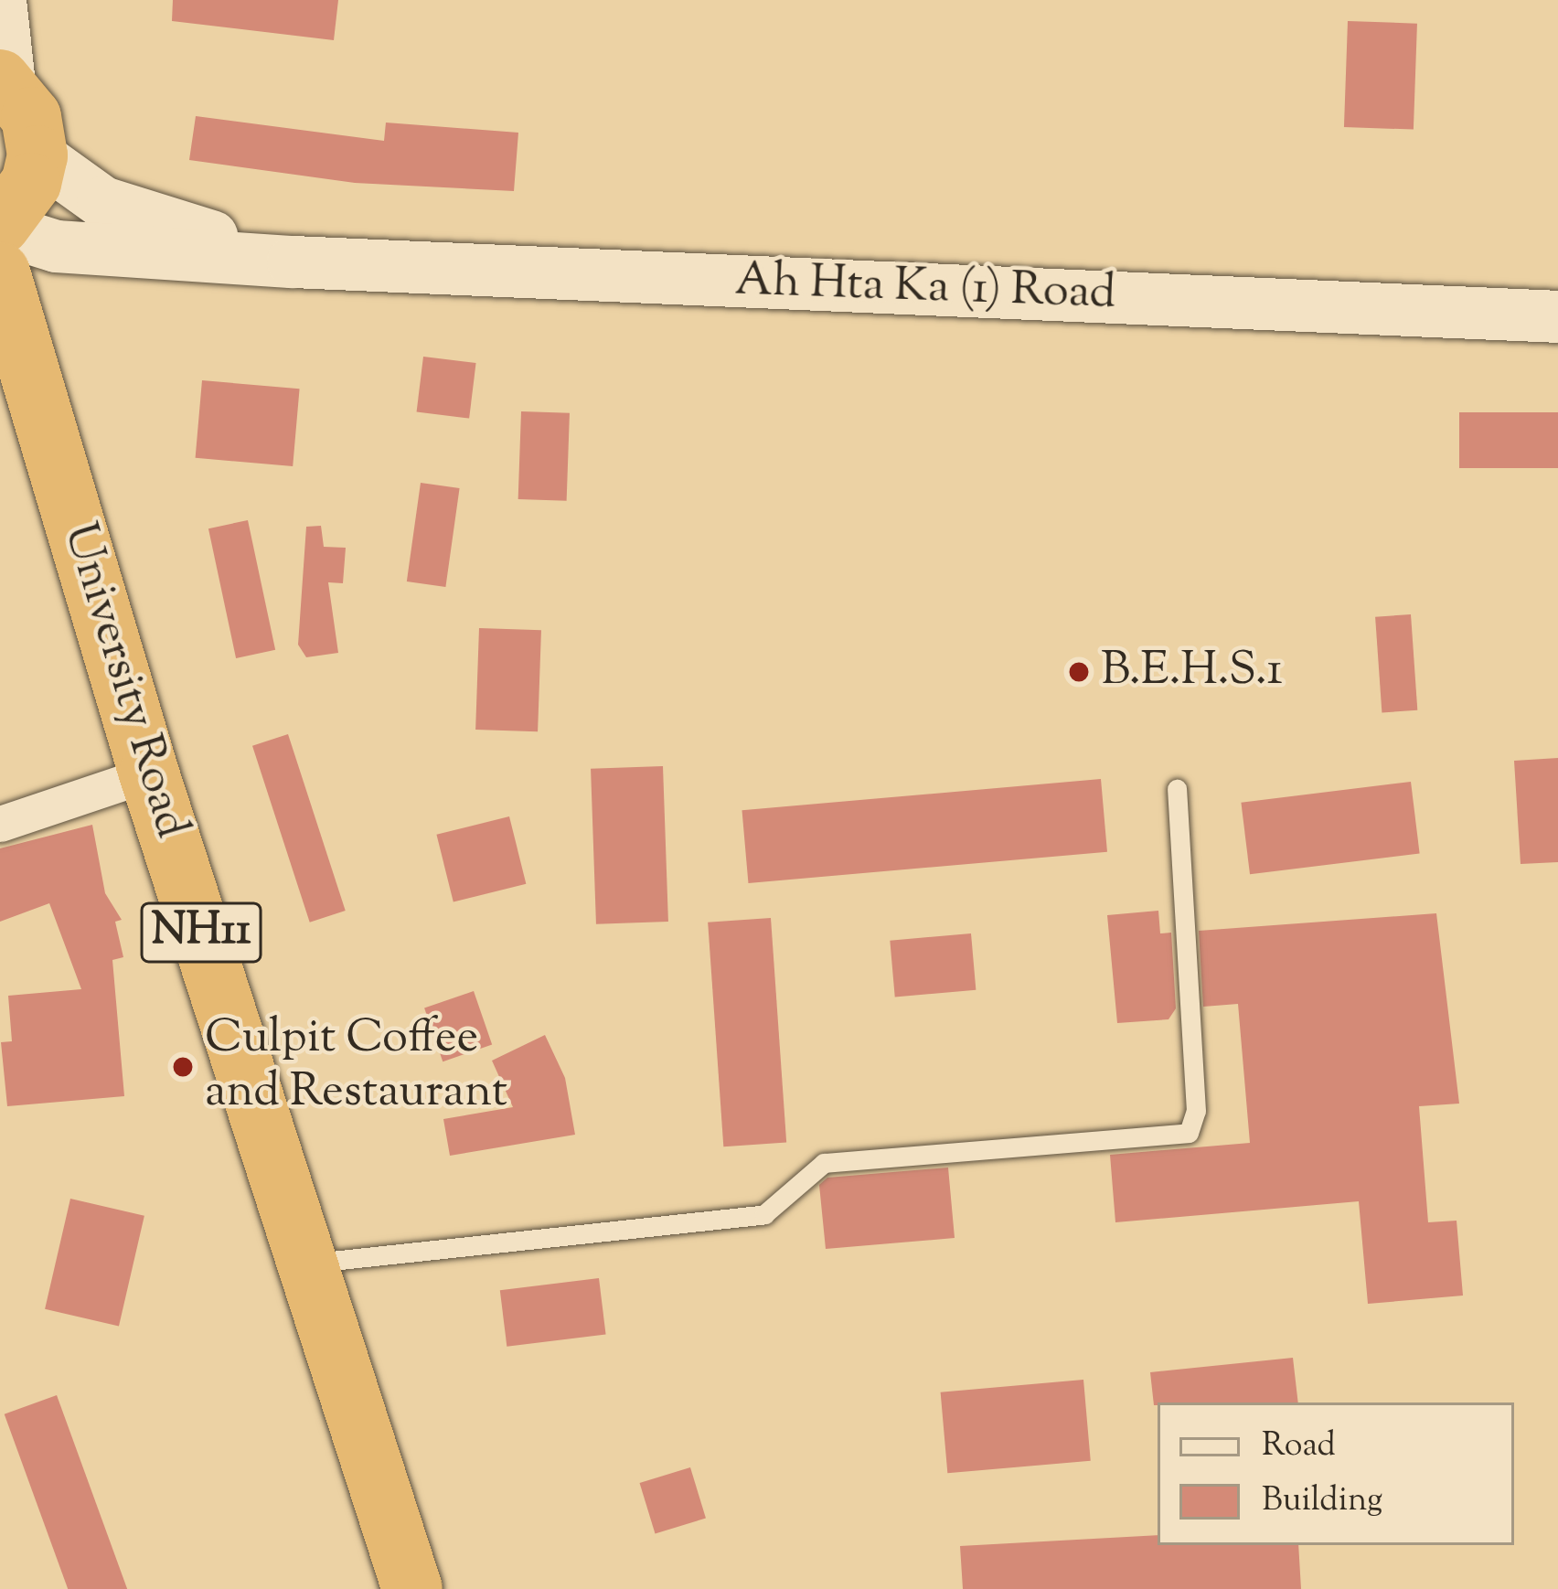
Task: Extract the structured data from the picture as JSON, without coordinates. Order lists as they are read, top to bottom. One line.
{"streets":{"highway":["University Road","NH11"],"street":["Ah Hta Ka (1) Road"]},"places":["B.E.H.S.1","Culpit Coffee and Restaurant"],"legend":["Road","Building"]}
